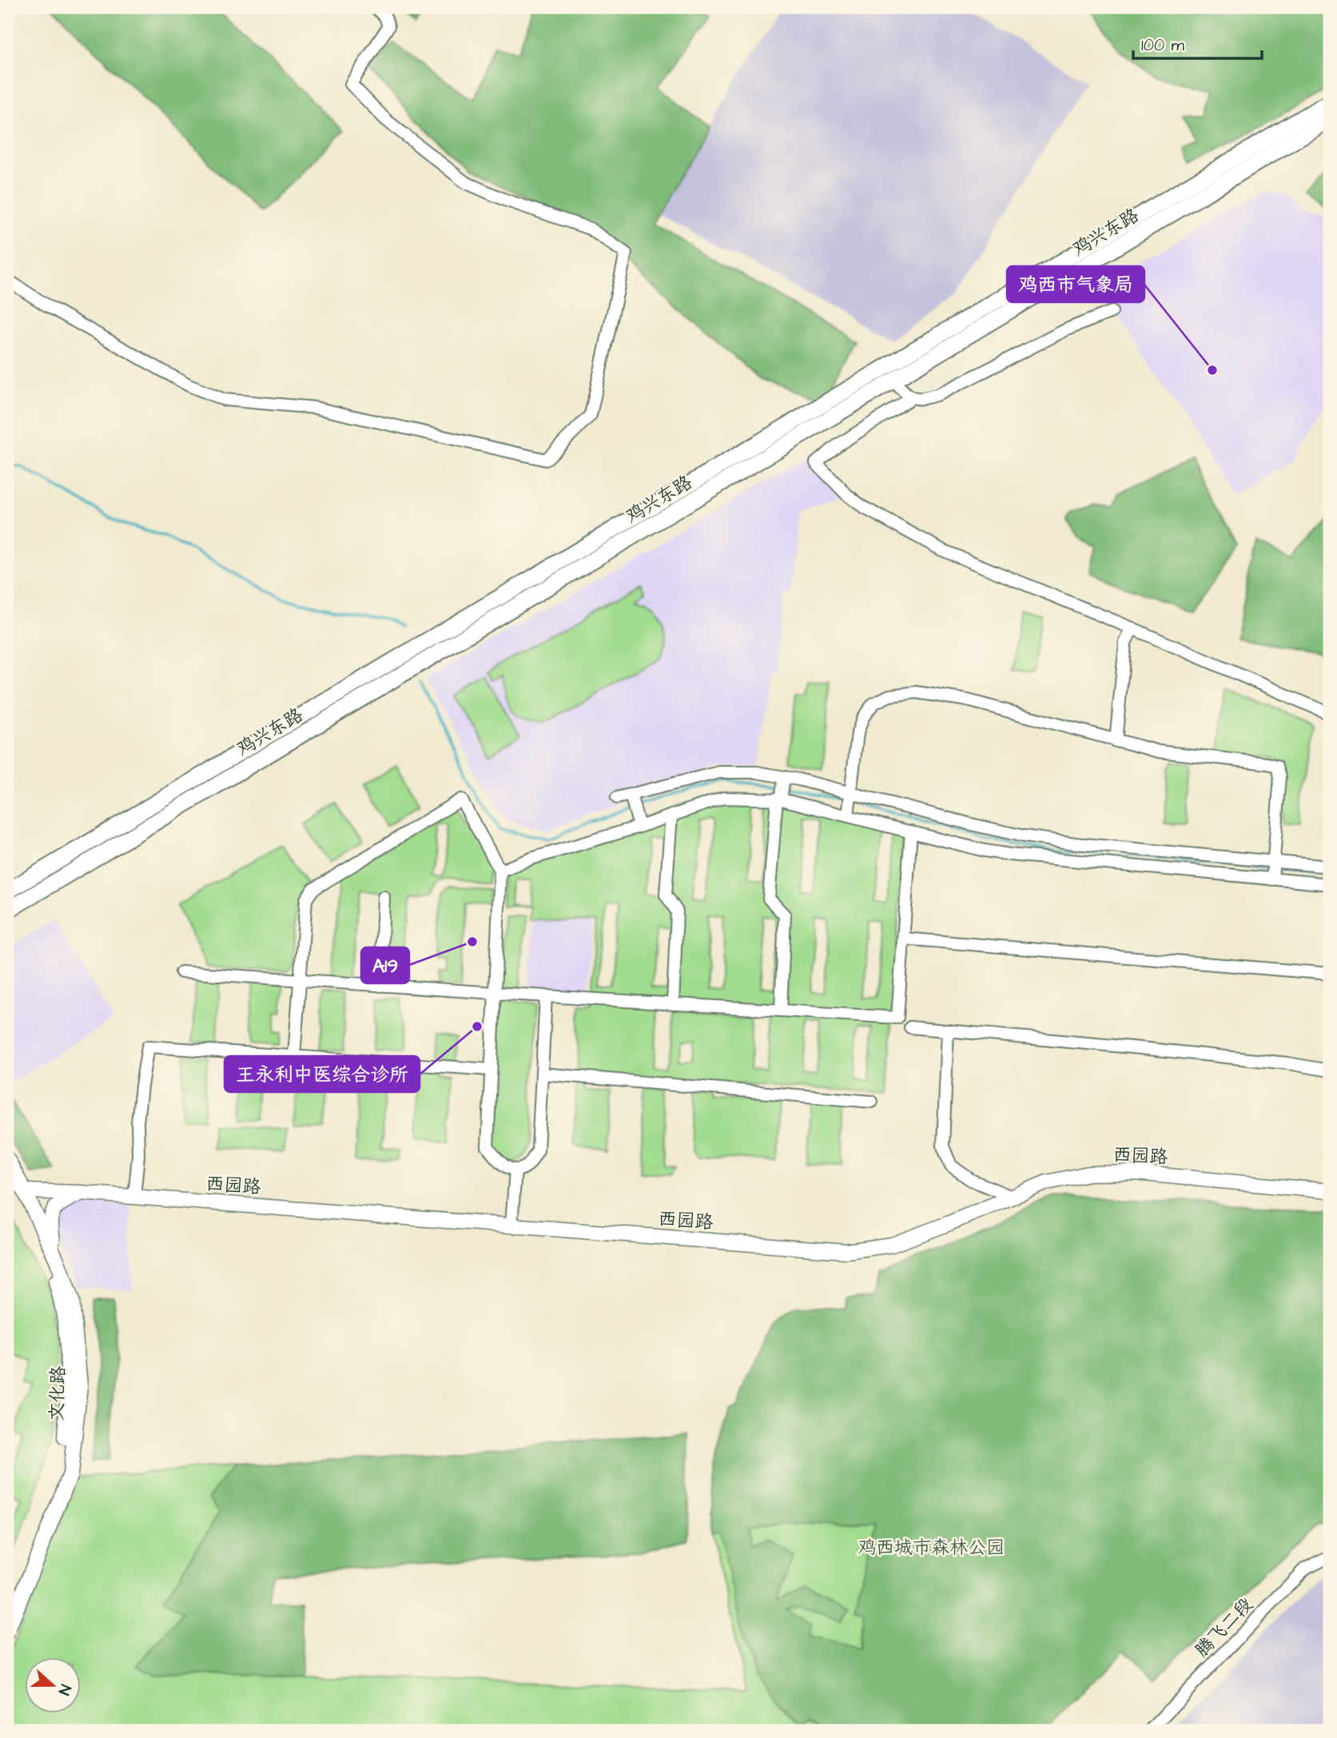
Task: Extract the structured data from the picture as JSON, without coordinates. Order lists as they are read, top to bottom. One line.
{"streets":{"highway":["鸡兴东路"],"main road":["西园路","文化路"],"street":["腾飞二段"]},"crossings":[["西园路","文化路"]],"parks":["鸡西城市森林公园"],"places":["鸡西市气象局","A19","王永利中医综合诊所"],"scale_bar":"100 m","north":"right"}
